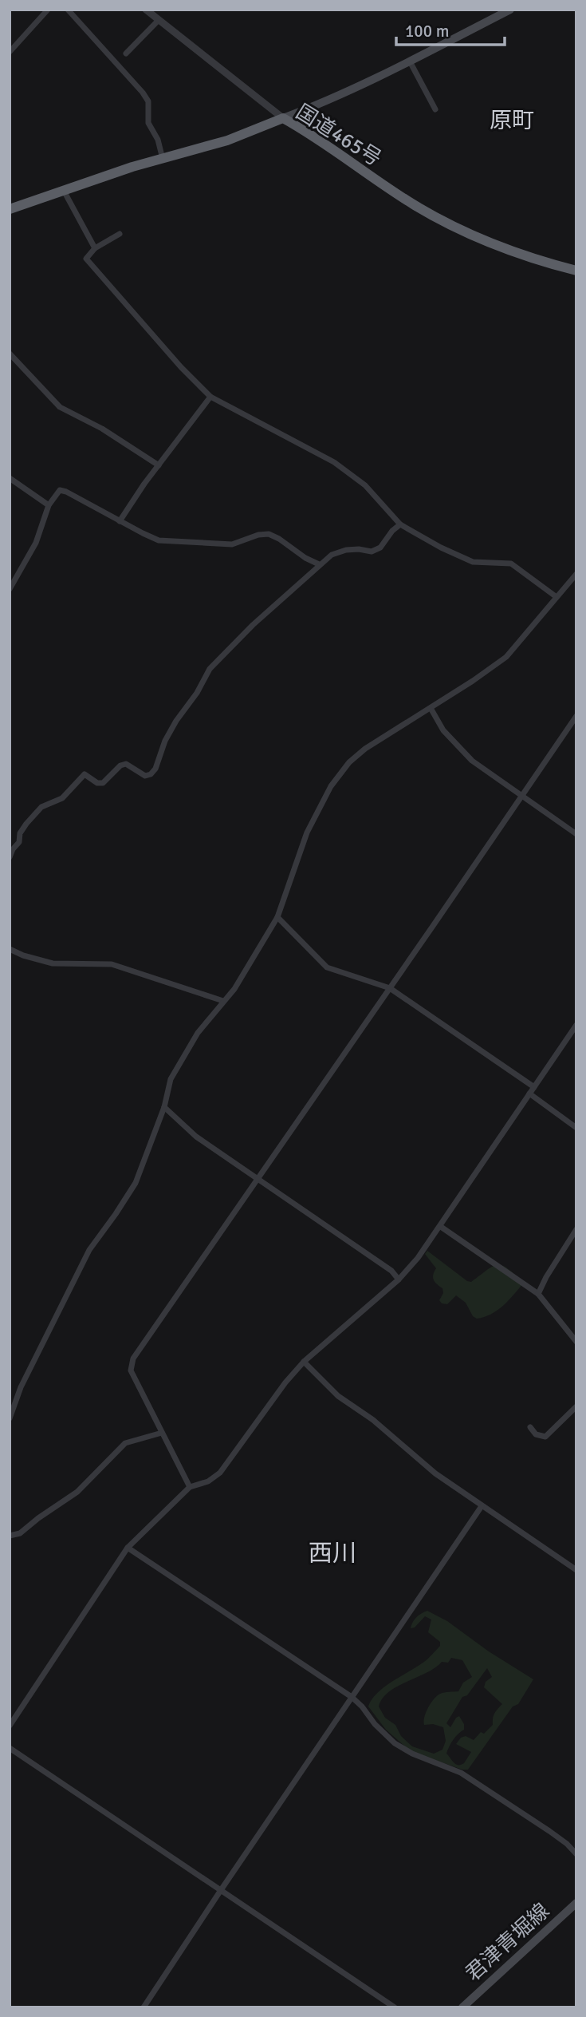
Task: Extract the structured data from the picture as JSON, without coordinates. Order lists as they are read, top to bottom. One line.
{"streets":{"highway":["国道465号"],"main road":["君津青堀線"]},"districts":["原町","西川"],"scale_bar":"100 m"}
